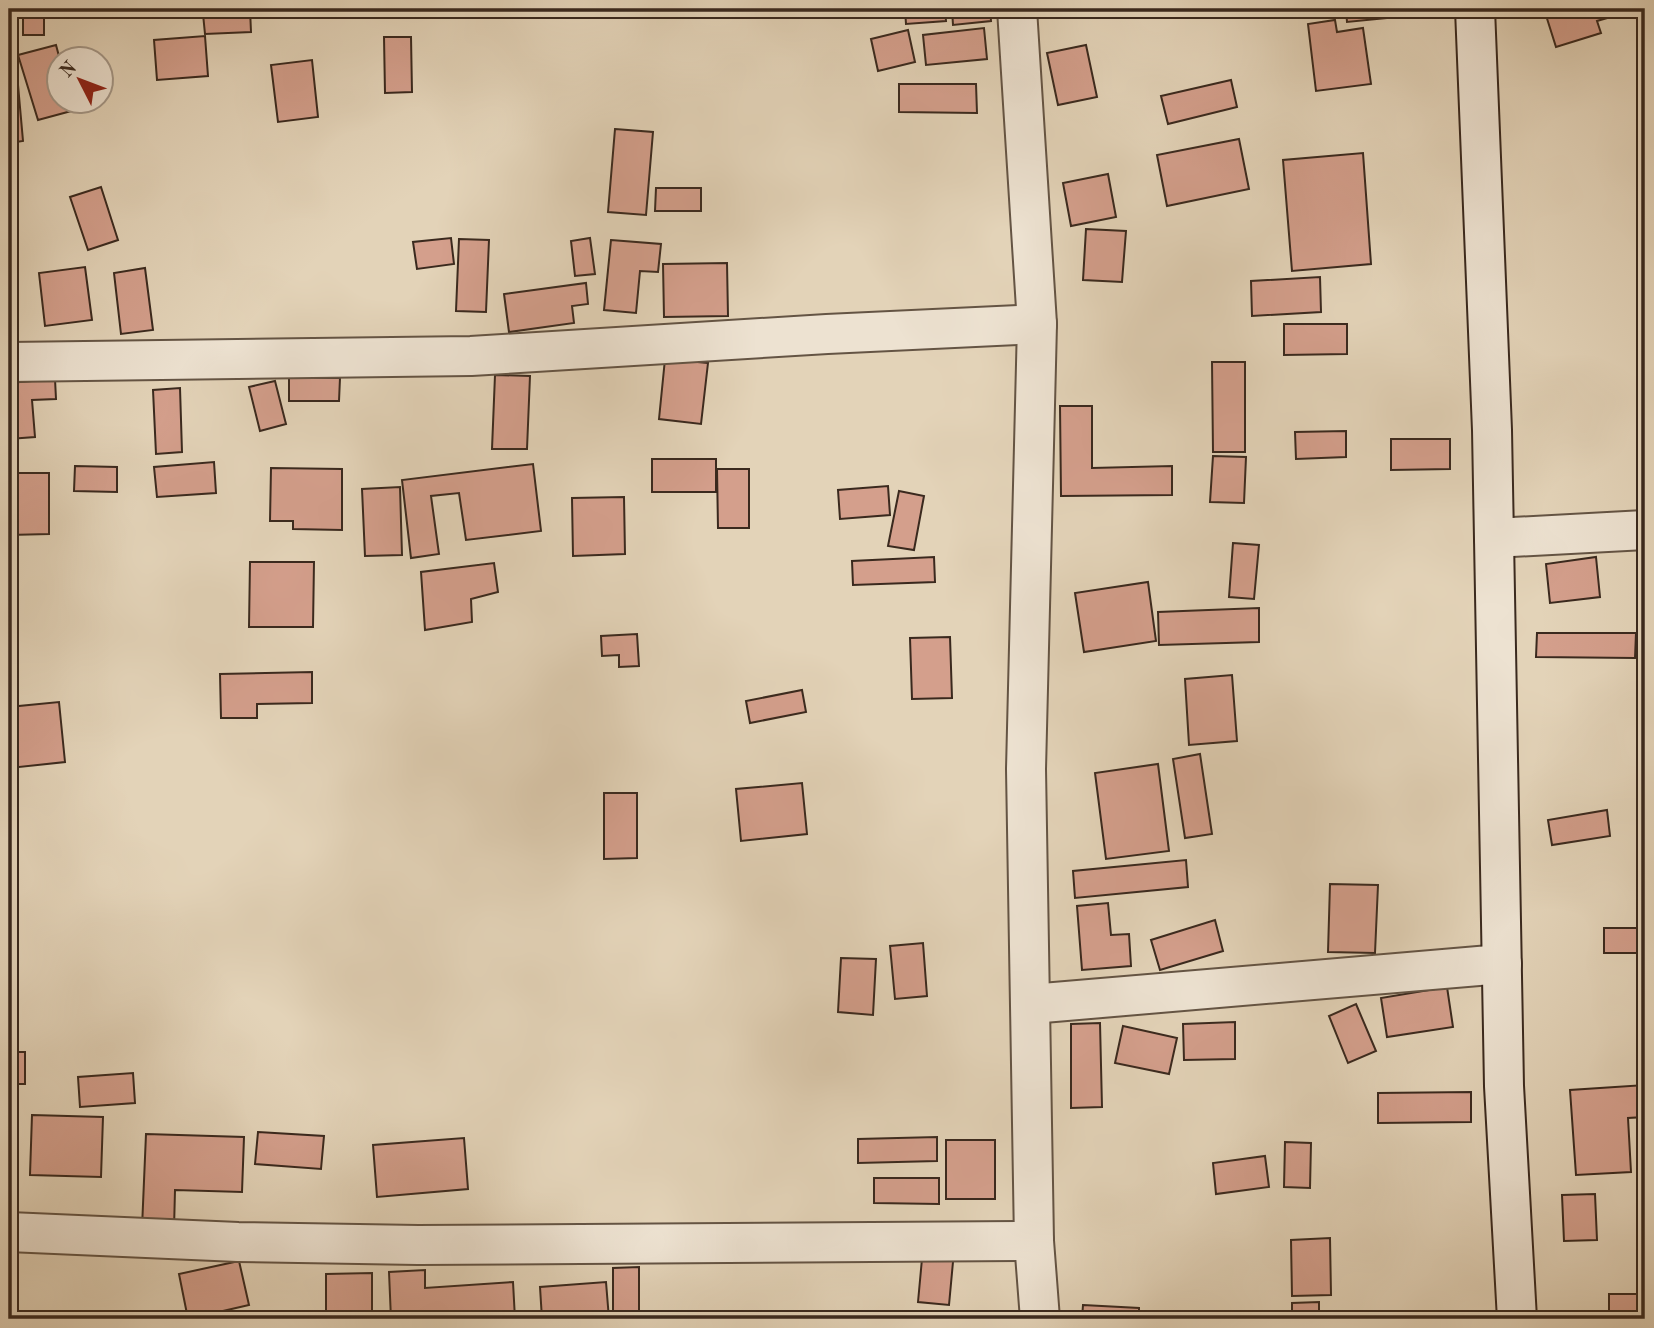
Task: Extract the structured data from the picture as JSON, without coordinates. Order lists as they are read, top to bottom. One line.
{"north":"top left"}
